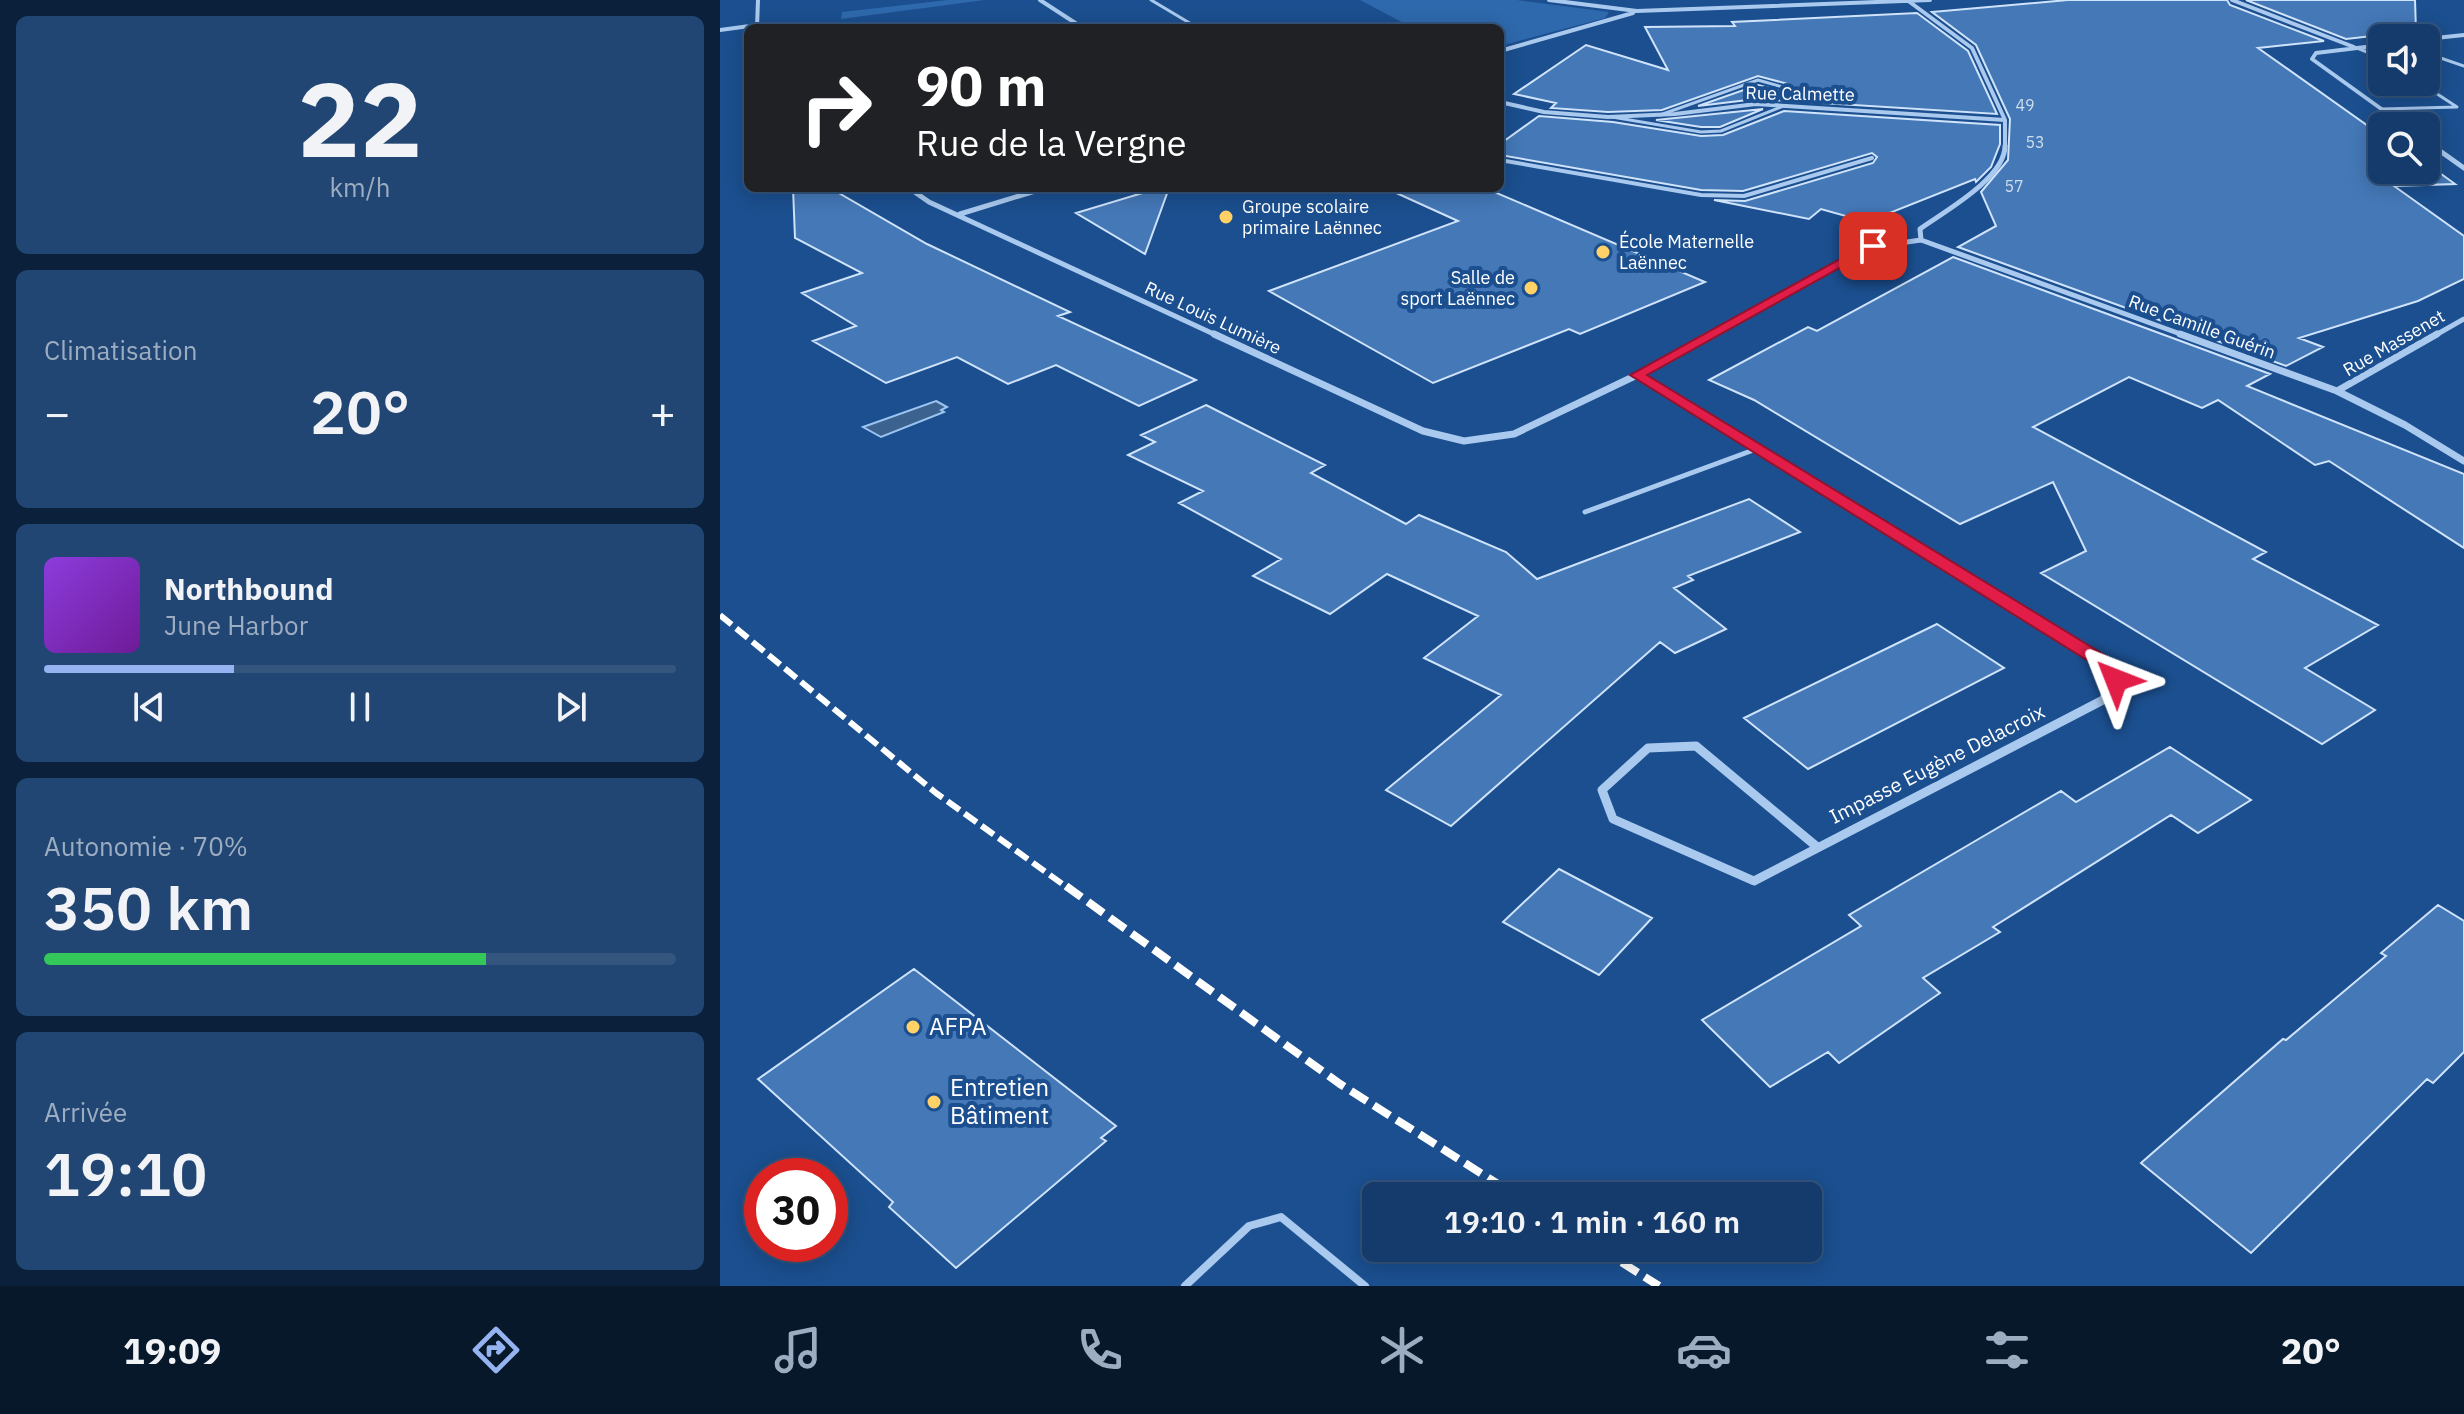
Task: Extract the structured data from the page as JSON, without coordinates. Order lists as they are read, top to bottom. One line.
{"streets":{"street":["Rue Calmette","Rue Louis Lumière","Rue Camille Guérin","Rue Massenet","Impasse Eugène Delacroix"]},"crossings":[["Rue Louis Lumière","Rue Camille Guérin"],["Rue Louis Lumière","Impasse Eugène Delacroix"],["Rue Camille Guérin","Rue Massenet"]],"places":["Groupe scolaire primaire Laënnec","École Maternelle Laënnec","Salle de sport Laënnec","AFPA","Entretien Bâtiment"],"house_numbers":["49","53","57"],"page":{"tile":[["22","km/h"],"Climatisation",["Autonomie · 70%","350 km"],["Arrivée","19:10"]],"turn":["90 m","Rue de la Vergne"],"heat":["−","20°","+"],"song":["Northbound","June Harbor"],"limit":"30","trip":"19:10 · 1 min · 160 m","tabs":["19:09","20°"]}}
